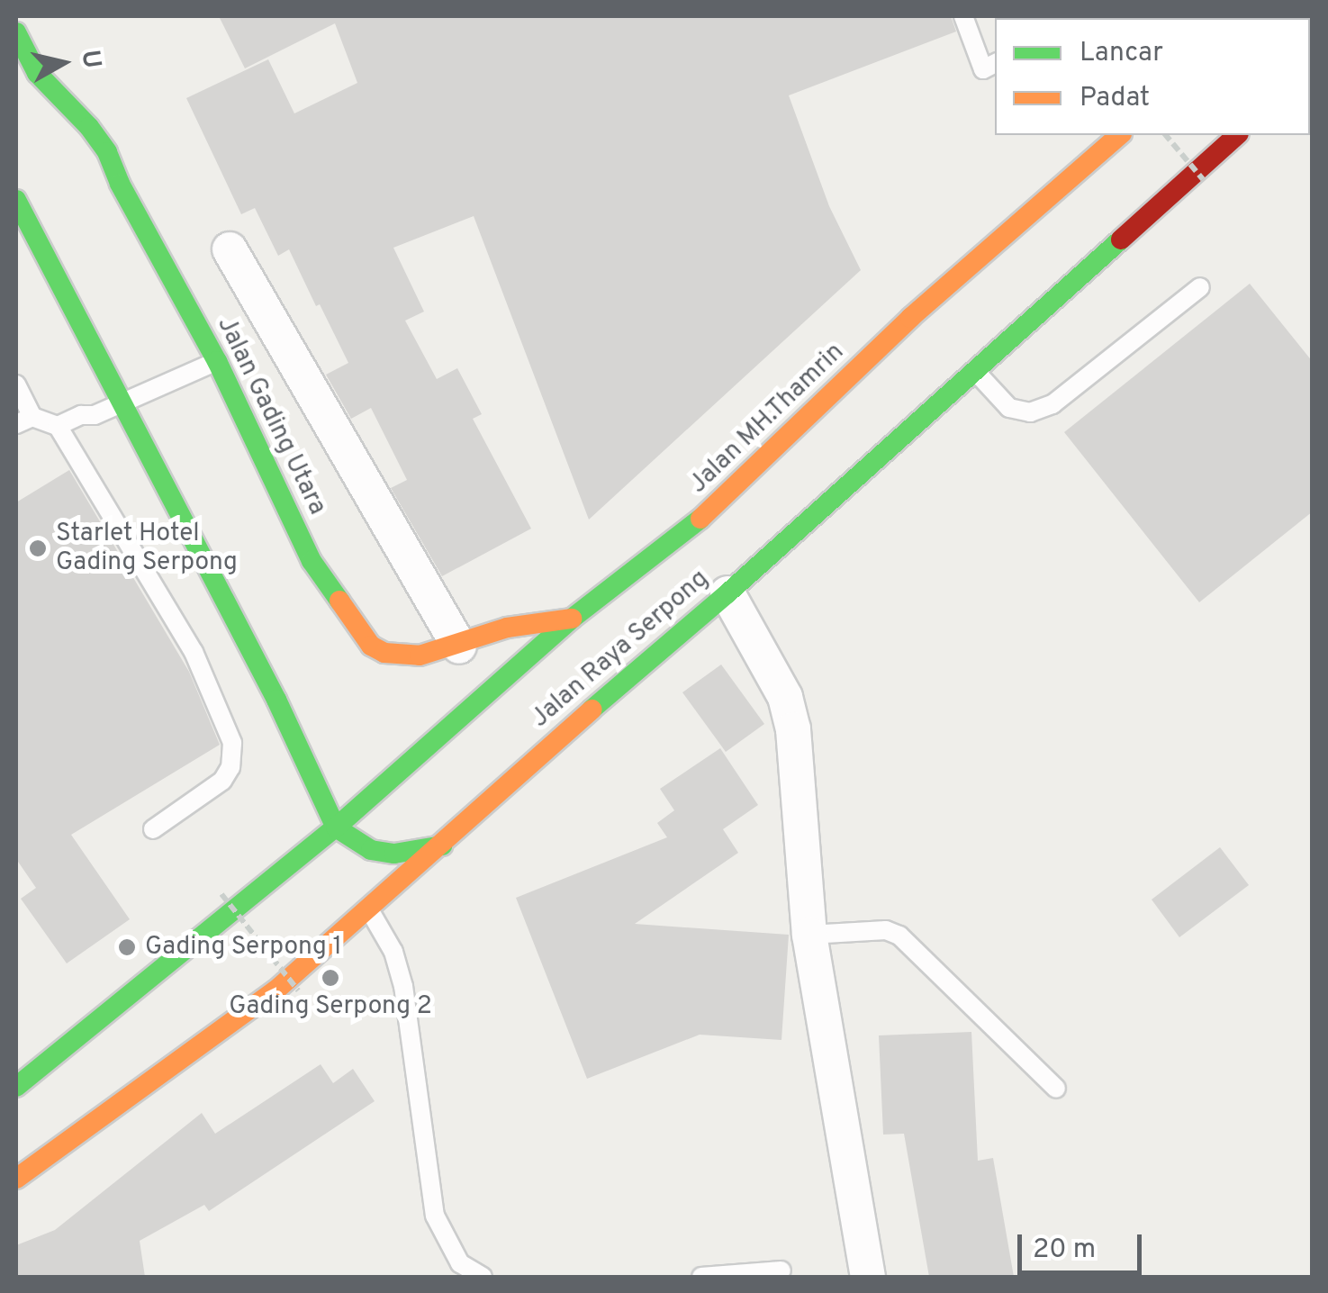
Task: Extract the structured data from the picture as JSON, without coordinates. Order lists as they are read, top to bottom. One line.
{"streets":{"main road":["Jalan Gading Utara","Jalan MH.Thamrin","Jalan Raya Serpong"]},"crossings":[["Jalan Gading Utara","Jalan MH.Thamrin"]],"places":["Starlet Hotel Gading Serpong","Gading Serpong 1","Gading Serpong 2"],"legend":["Lancar","Padat"],"scale_bar":"20 m","north":"right"}
